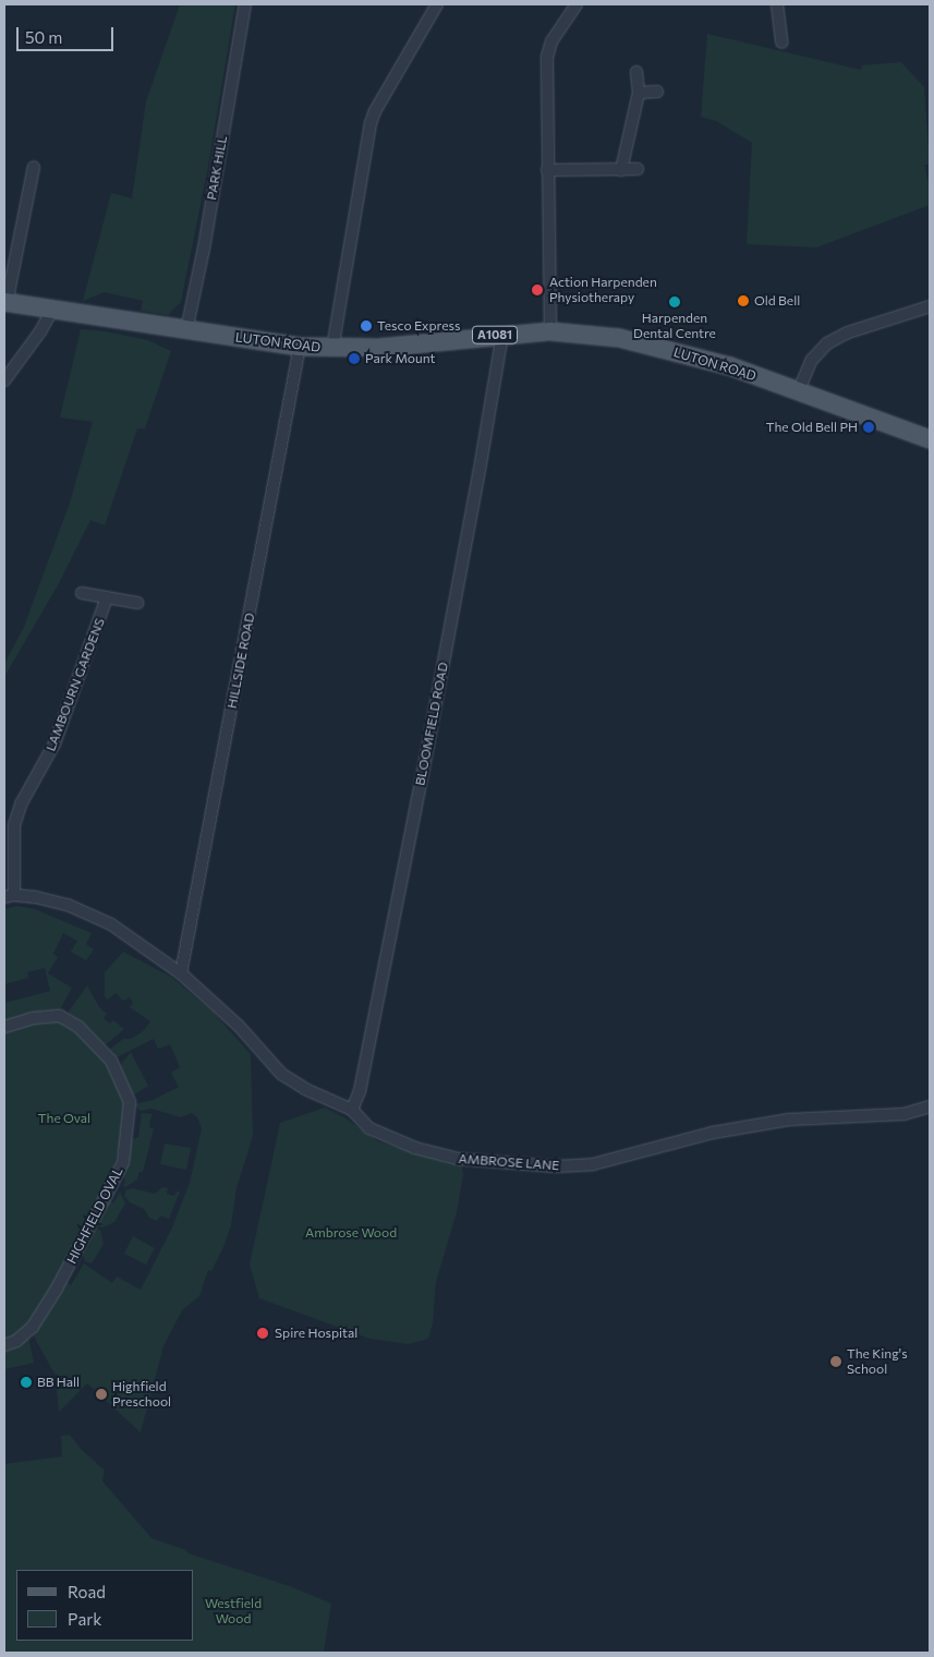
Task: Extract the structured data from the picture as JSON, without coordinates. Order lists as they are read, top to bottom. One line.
{"streets":{"main road":["A1081","LUTON ROAD"],"street":["PARK HILL","HILLSIDE ROAD","LAMBOURN GARDENS","BLOOMFIELD ROAD","AMBROSE LANE","HIGHFIELD OVAL"]},"crossings":[["PARK HILL","LUTON ROAD"],["LUTON ROAD","HILLSIDE ROAD"],["LUTON ROAD","BLOOMFIELD ROAD"],["HILLSIDE ROAD","AMBROSE LANE"],["LAMBOURN GARDENS","AMBROSE LANE"],["BLOOMFIELD ROAD","AMBROSE LANE"]],"parks":["The Oval","Ambrose Wood","Westfield Wood"],"places":["Action Harpenden Physiotherapy","Old Bell","Harpenden Dental Centre","Tesco Express","Park Mount","The Old Bell PH","Spire Hospital","The King's School","BB Hall","Highfield Preschool"],"legend":["Road","Park"],"scale_bar":"50 m"}
